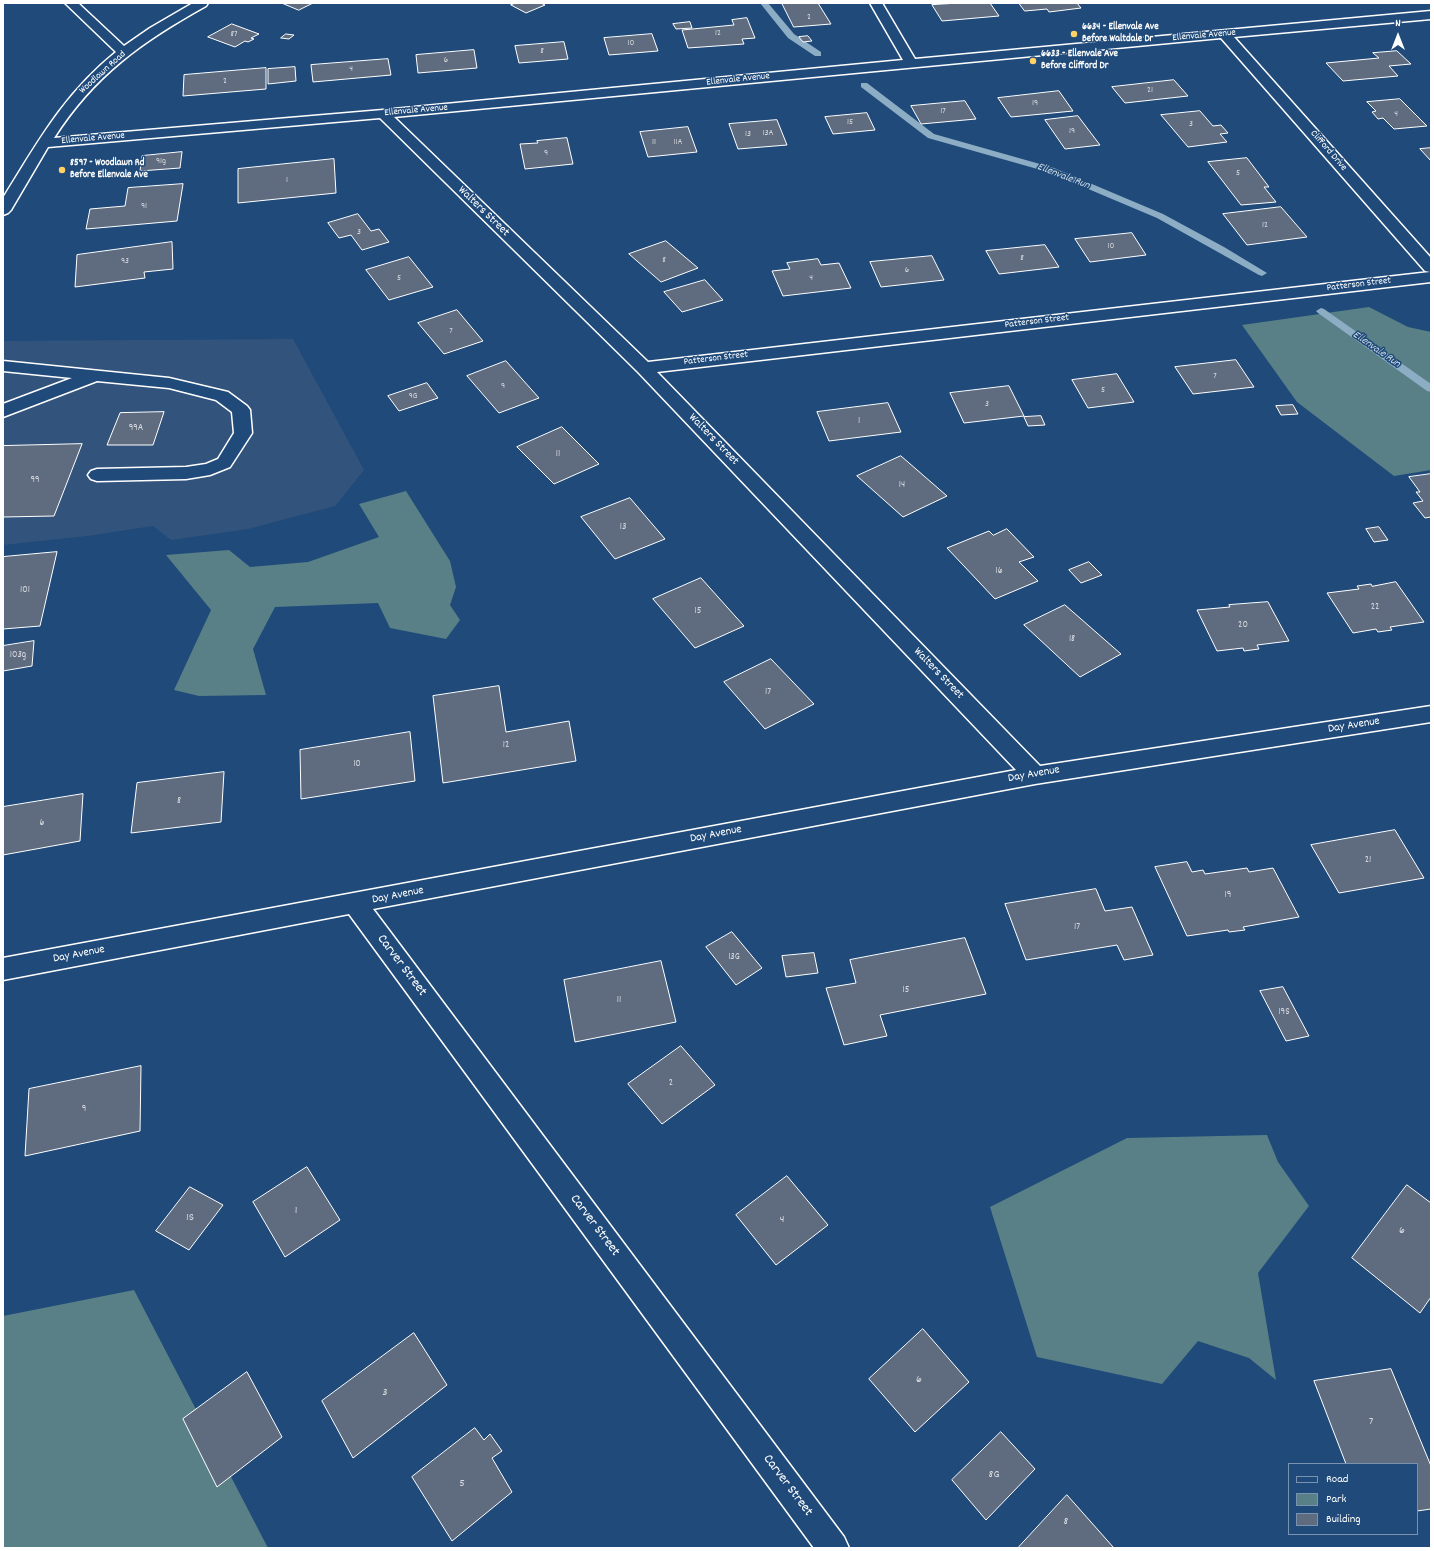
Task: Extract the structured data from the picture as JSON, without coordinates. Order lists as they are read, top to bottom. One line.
{"streets":{"street":["Ellenvale Avenue","Woodlawn Road","Clifford Drive","Walters Street","Patterson Street","Day Avenue","Carver Street"]},"crossings":[["Ellenvale Avenue","Woodlawn Road"],["Ellenvale Avenue","Clifford Drive"],["Ellenvale Avenue","Walters Street"],["Walters Street","Patterson Street"],["Walters Street","Day Avenue"],["Day Avenue","Carver Street"]],"water":["Ellenvale Run"],"places":["6634 - Ellenvale Ave Before Waltdale Dr","6633 - Ellenvale Ave Before Clifford Dr","8597 - Woodlawn Rd Before Ellenvale Ave"],"house_numbers":["2","12","87","10","8","6","4","2","21","19","17","4","15","3","19","13A","13","11","11A","9","91g","5","1","91","12","3","10","8","8","93","6","5","4","7","7","9","5","9G","3","1","99A","11","99","14","13","16","101","22","15","20","18","103g","17","12","10","8","6","21","19","17","13G","15","11","19S","2","9","1","1S","4","6","6","3","7","8G","5","8"],"legend":["Road","Park","Building"],"north":"top"}
